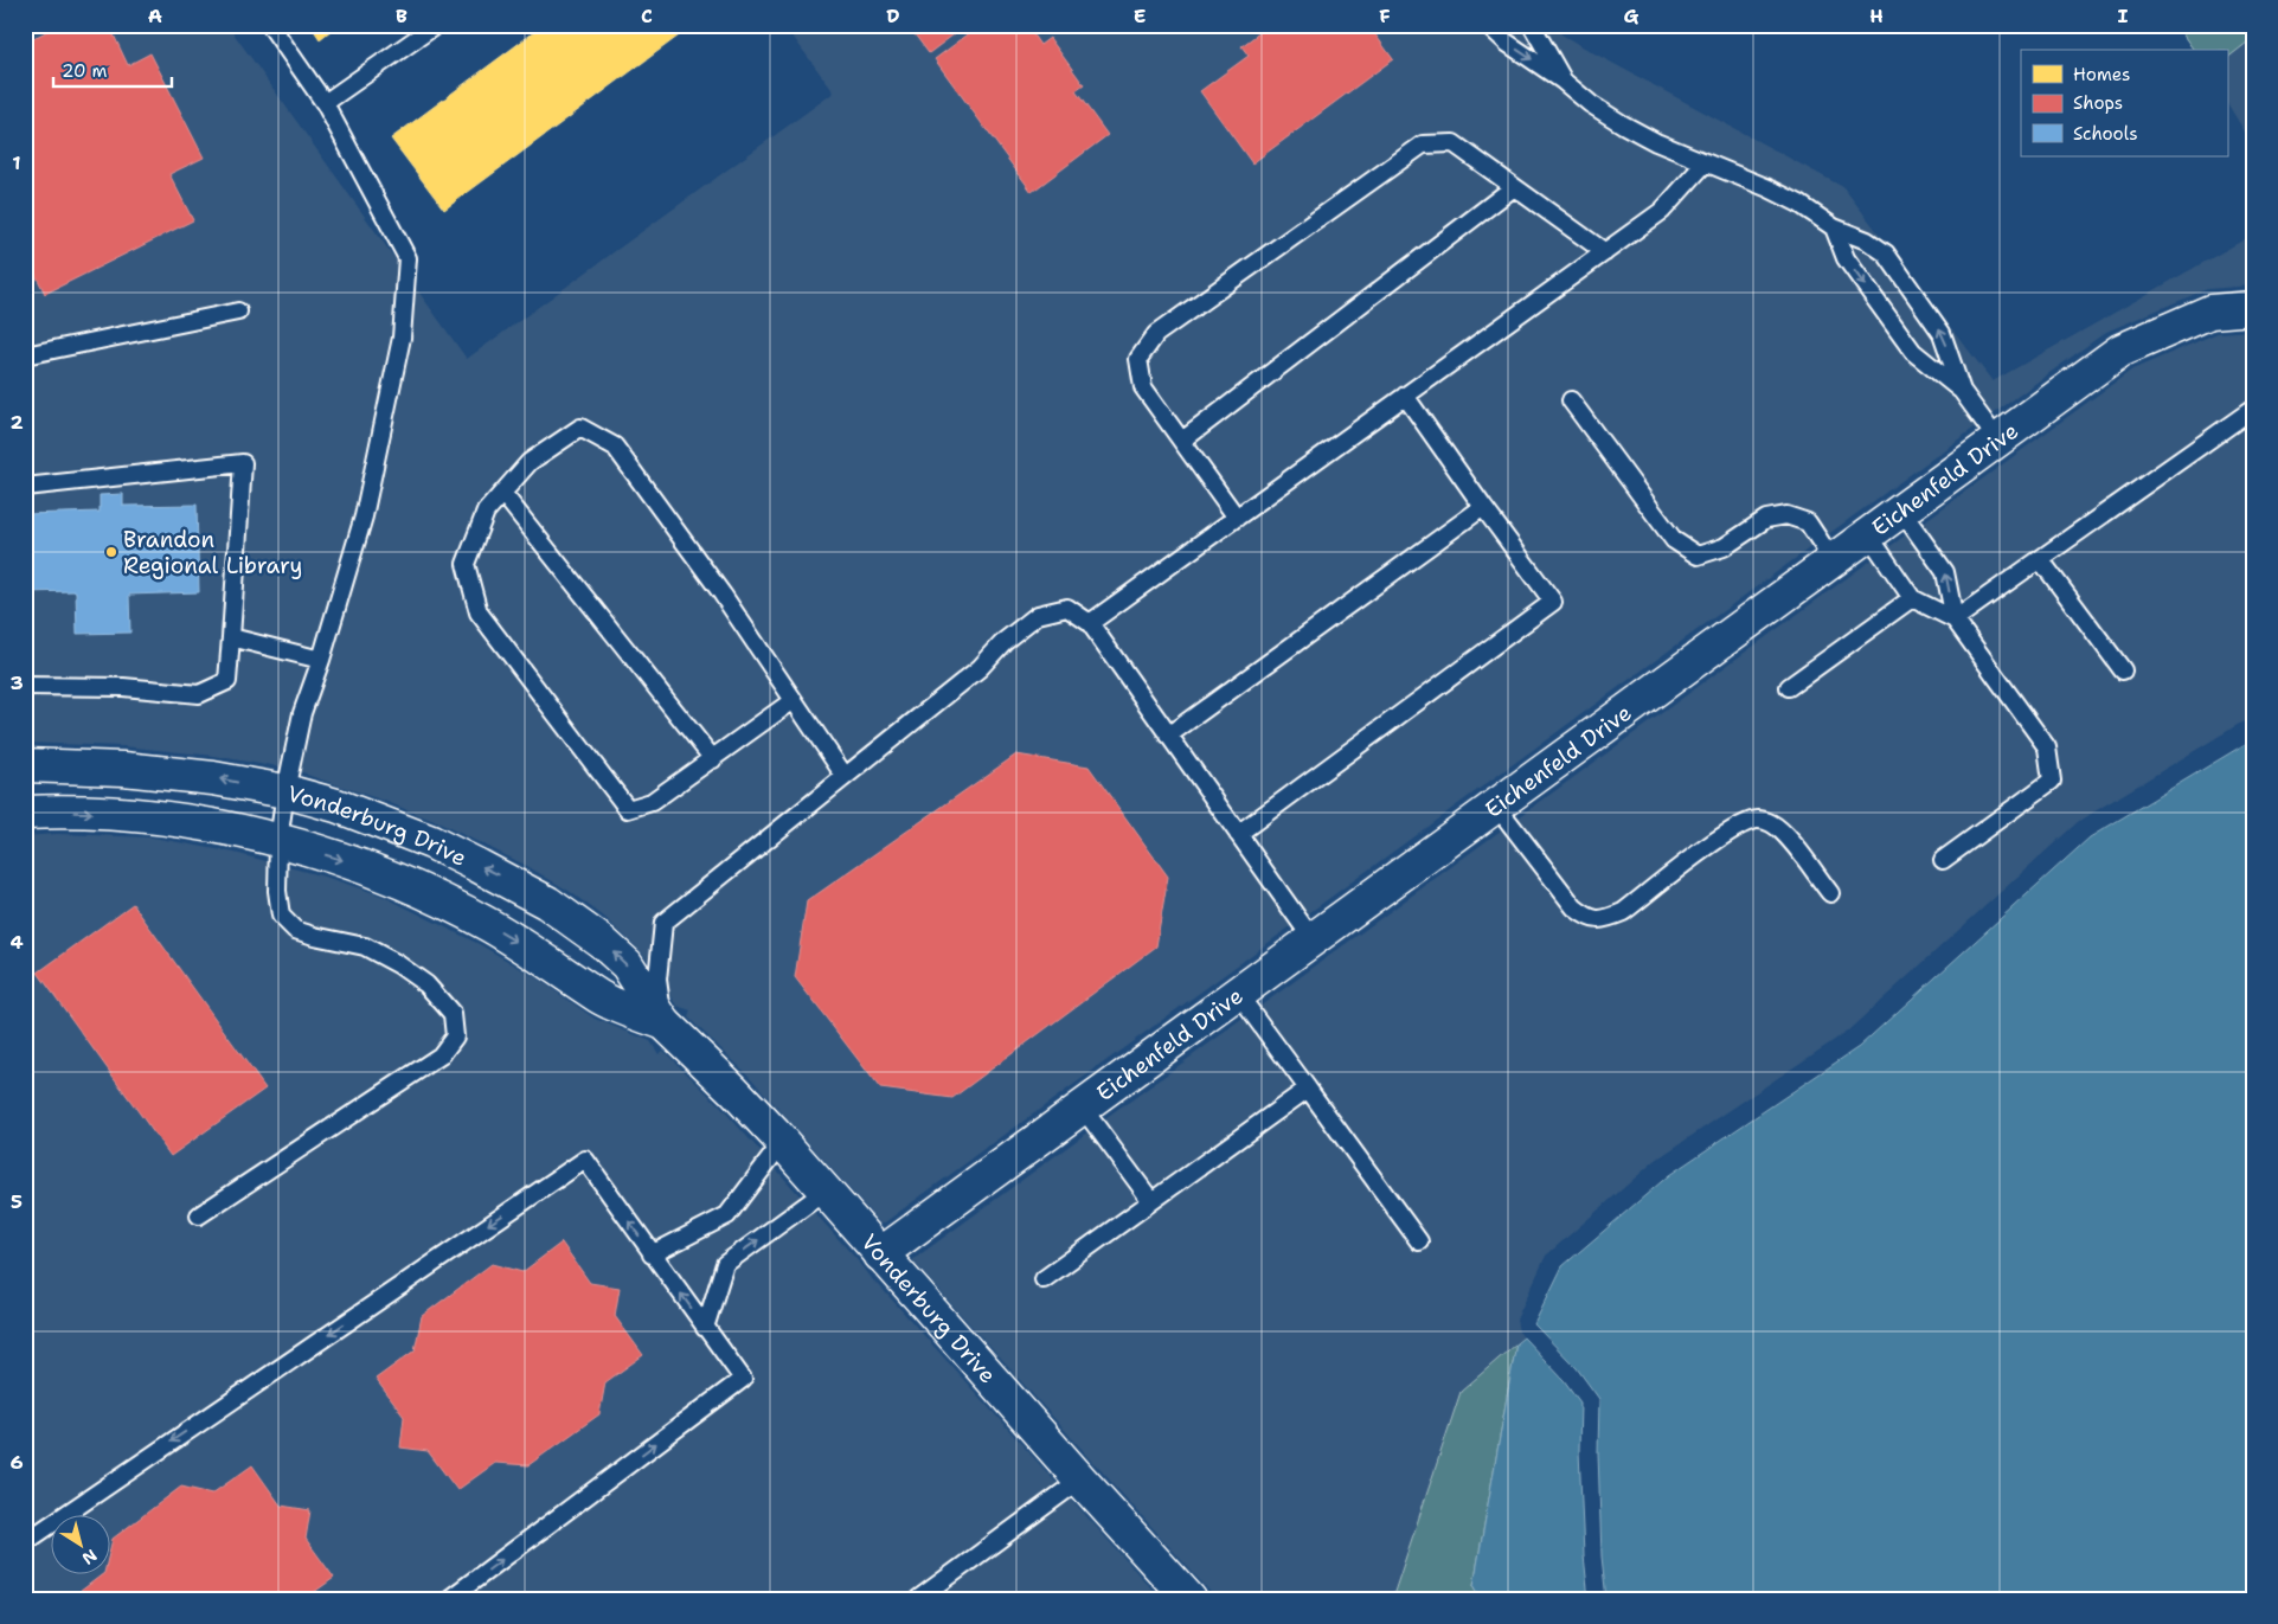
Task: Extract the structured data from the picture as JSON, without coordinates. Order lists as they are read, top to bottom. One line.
{"streets":{"street":["Eichenfeld Drive","Vonderburg Drive"]},"crossings":[["Eichenfeld Drive","Vonderburg Drive"]],"places":["Brandon Regional Library"],"legend":["Homes","Shops","Schools"],"scale_bar":"20 m","north":"bottom right","grid":{"columns":["A","B","C","D","E","F","G","H","I"],"rows":["1","2","3","4","5","6"]}}
